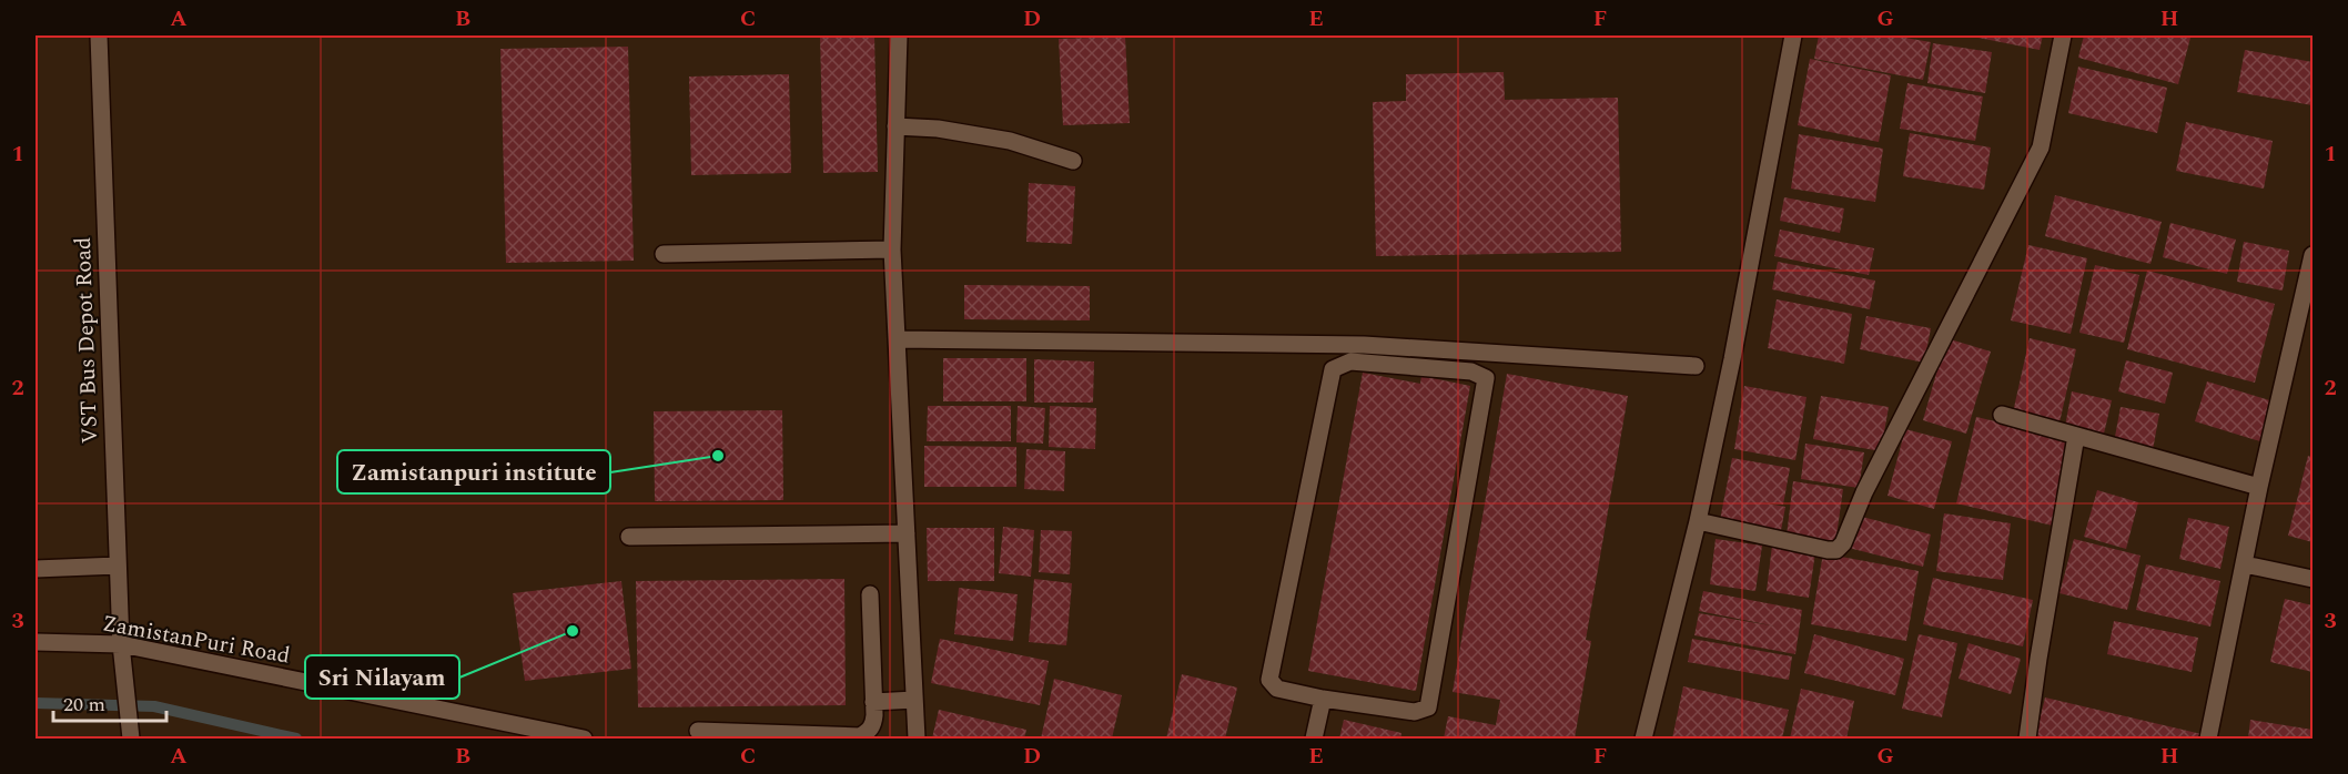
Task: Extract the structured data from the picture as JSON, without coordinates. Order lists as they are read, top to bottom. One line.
{"streets":{"street":["VST Bus Depot Road","ZamistanPuri Road"]},"crossings":[["VST Bus Depot Road","ZamistanPuri Road"]],"places":["Zamistanpuri institute","Sri Nilayam"],"scale_bar":"20 m","grid":{"columns":["A","B","C","D","E","F","G","H"],"rows":["1","2","3"]}}
